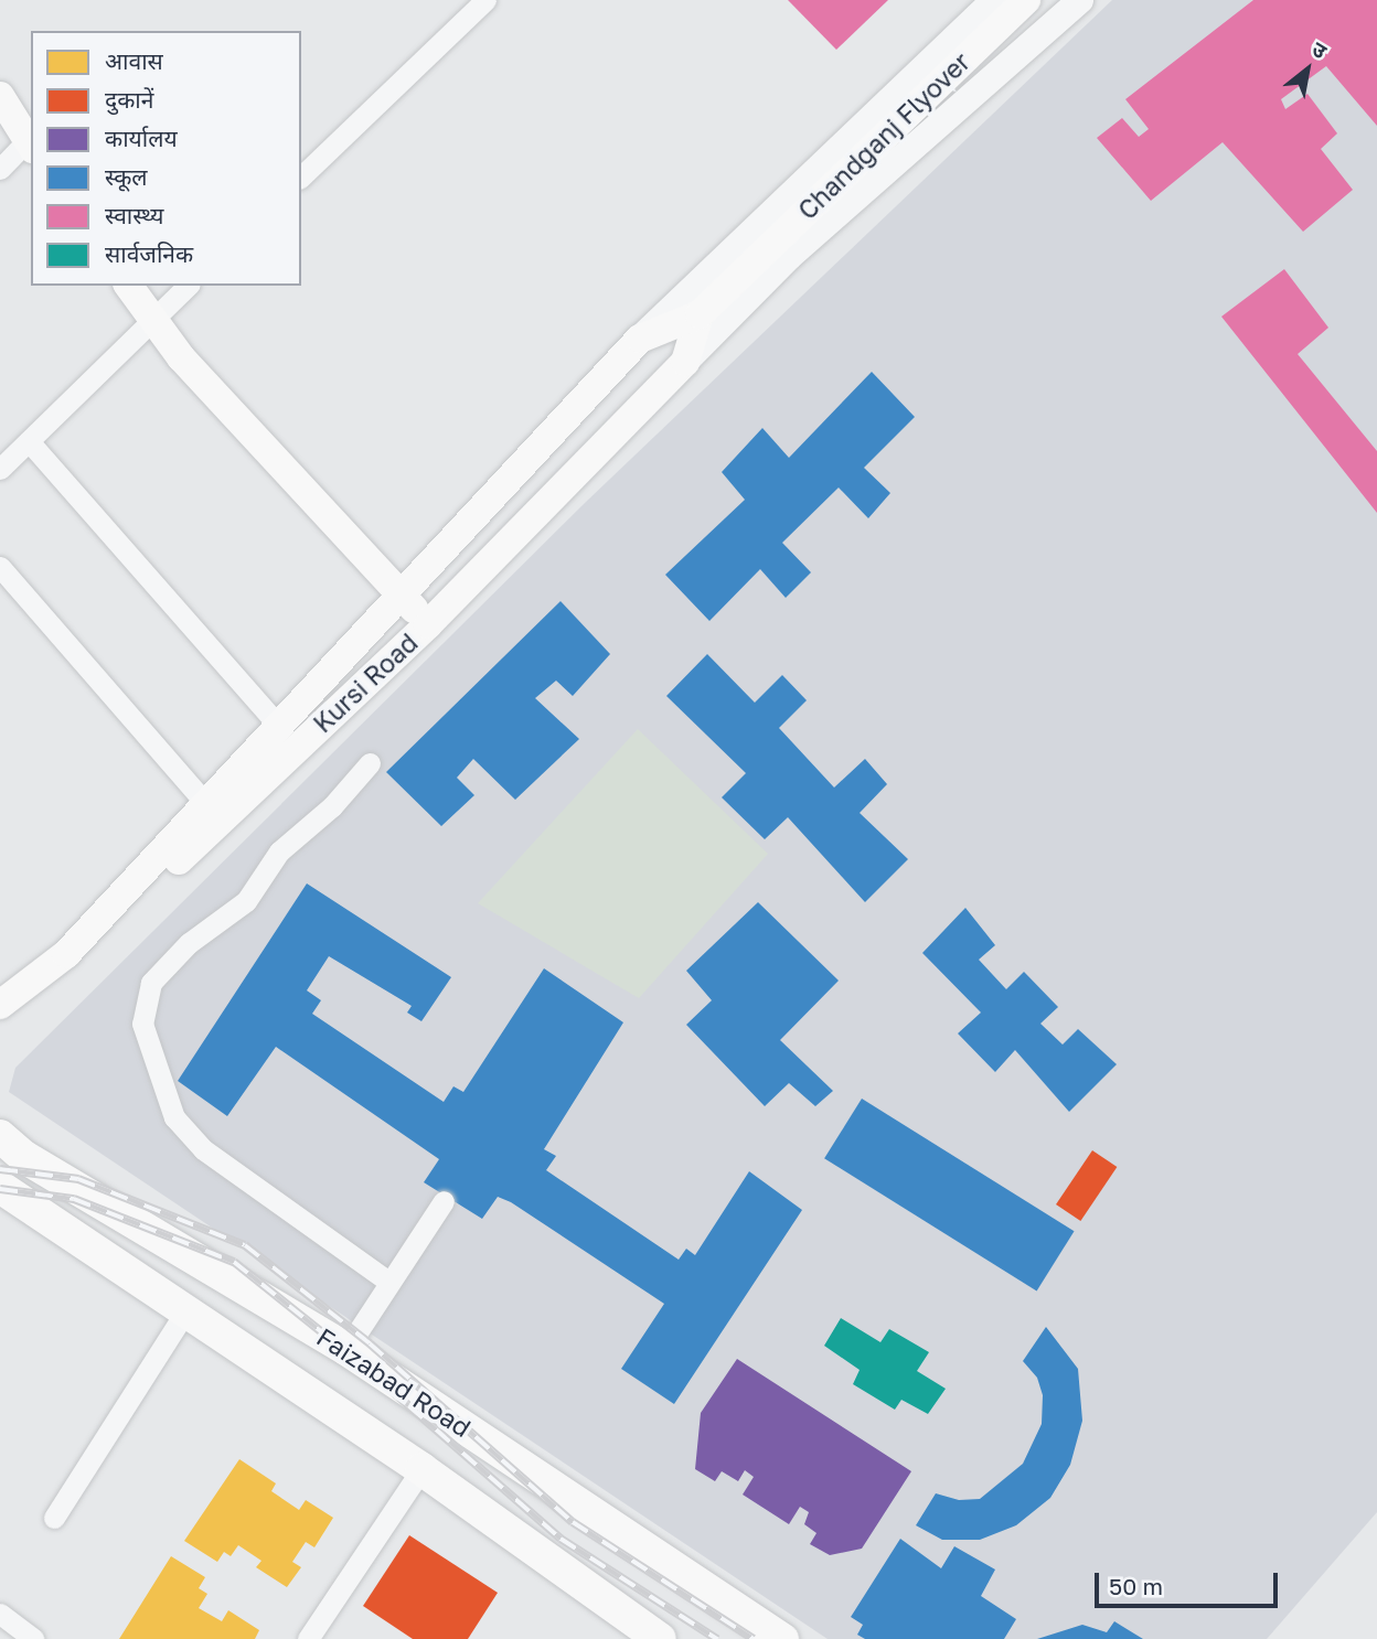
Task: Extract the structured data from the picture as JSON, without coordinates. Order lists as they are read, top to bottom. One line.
{"streets":{"main road":["Chandganj Flyover","Kursi Road","Faizabad Road"]},"crossings":[["Chandganj Flyover","Kursi Road"]],"legend":["आवास","दुकानें","कार्यालय","स्कूल","स्वास्थ्य","सार्वजनिक"],"scale_bar":"50 m","north":"top right"}
